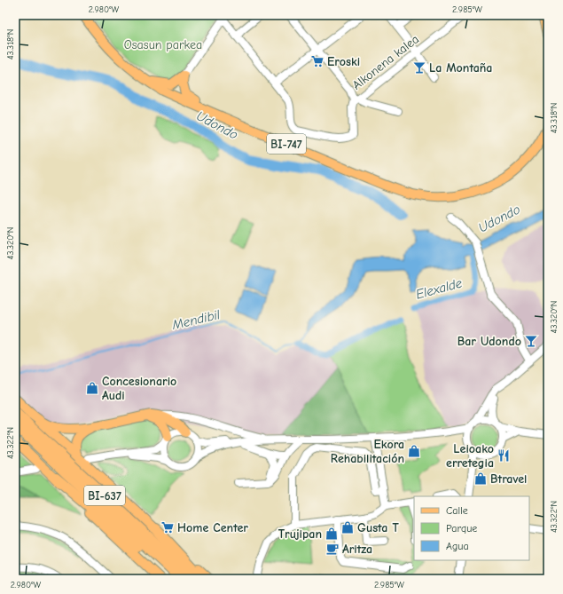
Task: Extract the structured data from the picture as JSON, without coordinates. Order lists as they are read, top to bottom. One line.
{"streets":{"highway":["BI-637"],"main road":["BI-747"],"street":["Alkonena kalea"]},"water":["Udondo","Elexalde","Mendibil"],"parks":["Osasun parkea"],"places":{"supermarket":["Eroski","Home Center"],"bar":["La Montaña","Bar Udondo"],"shop":["Concesionario Audi","Ekora Rehabilitación","Btravel","Gusta T","Trujipan"],"restaurant":["Leioako erretegia"],"cafe":["Aritza"]},"legend":["Calle","Parque","Agua"],"coordinates":["2.980°W","2.985°W","43.318°N","43.320°N","43.322°N"]}
